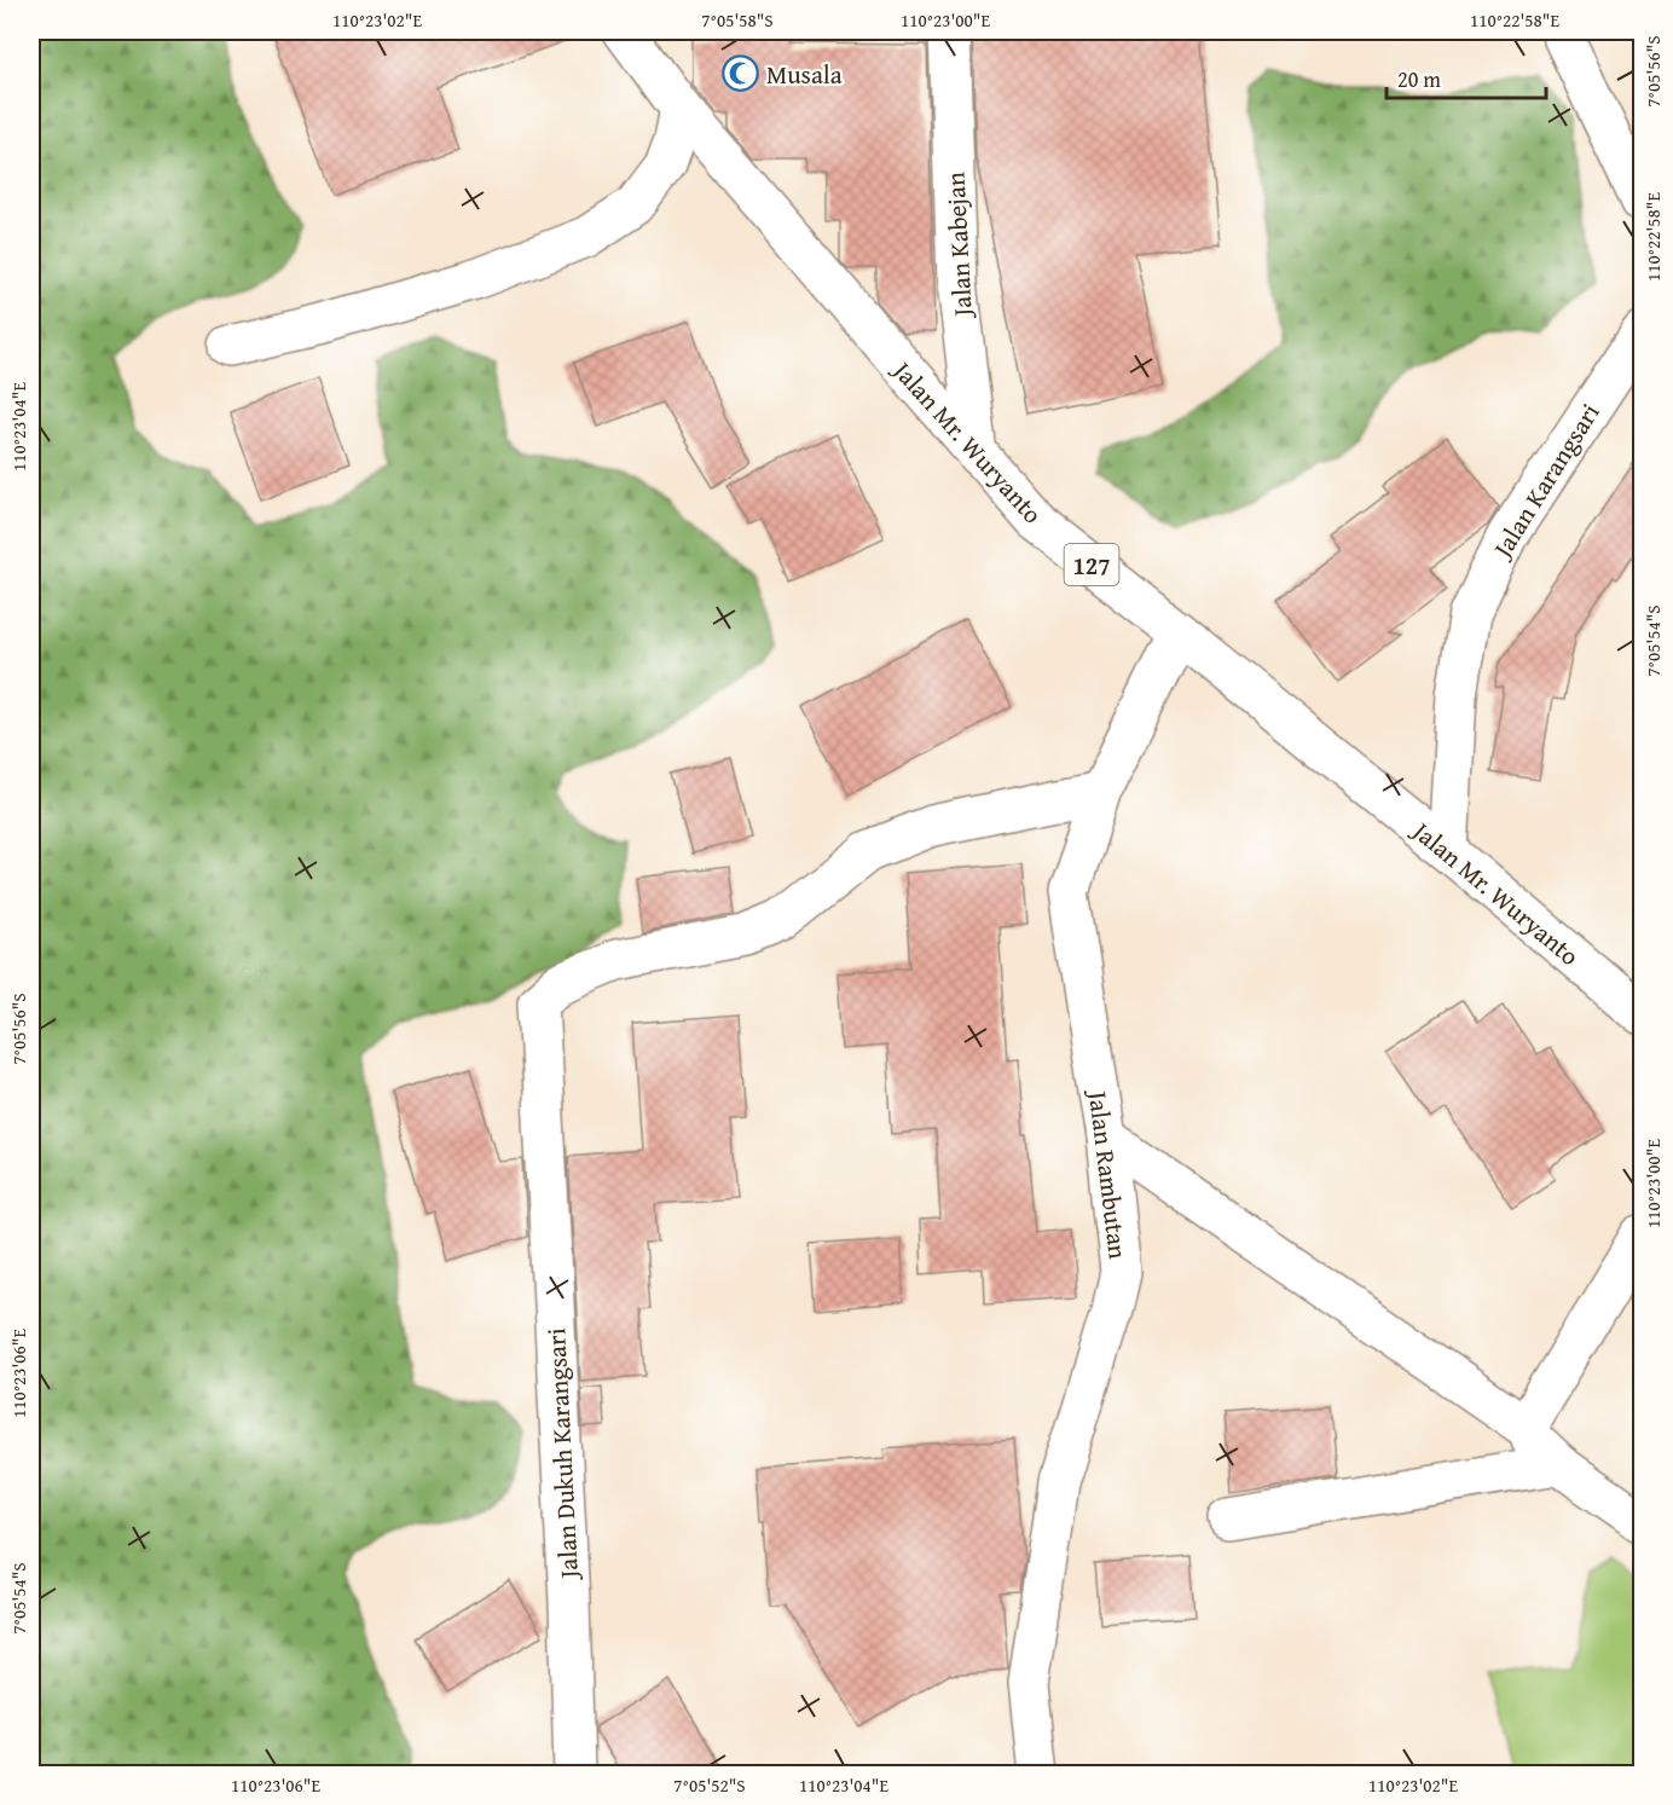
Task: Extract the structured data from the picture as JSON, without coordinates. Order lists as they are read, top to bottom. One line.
{"streets":{"street":["Jalan Kabejan","Jalan Mr. Wuryanto","Jalan Karangsari","127","Jalan Rambutan","Jalan Dukuh Karangsari"]},"crossings":[["Jalan Kabejan","Jalan Mr. Wuryanto"],["Jalan Mr. Wuryanto","Jalan Karangsari"],["Jalan Mr. Wuryanto","Jalan Rambutan"],["Jalan Rambutan","Jalan Dukuh Karangsari"]],"places":{"mosque":["Musala"]},"scale_bar":"20 m","coordinates":["110°23'02\"E","7°05'58\"S","110°23'00\"E","110°22'58\"E","7°05'56\"S","110°23'04\"E","7°05'54\"S","110°23'06\"E","7°05'52\"S"]}
